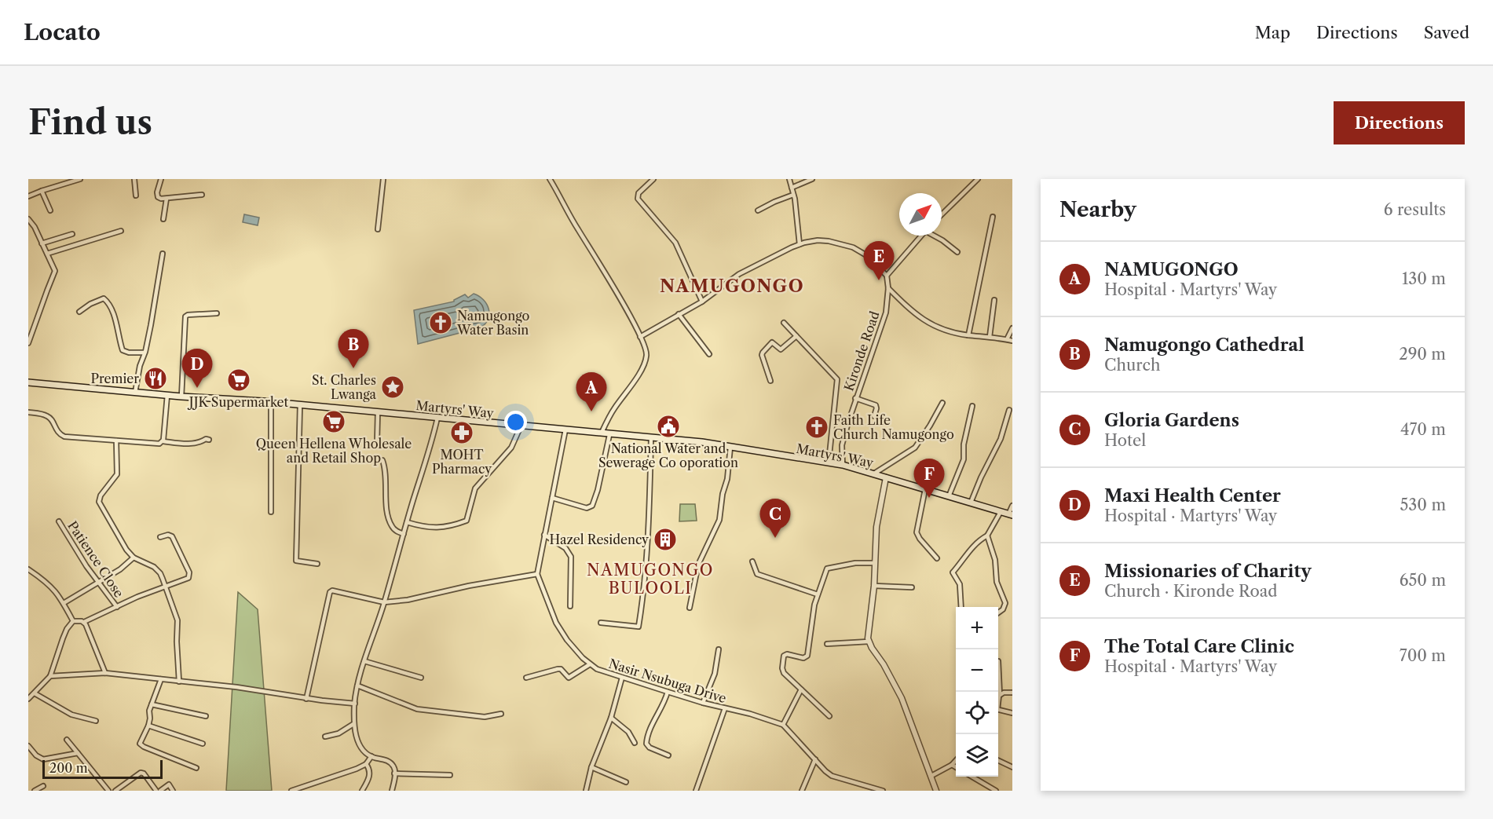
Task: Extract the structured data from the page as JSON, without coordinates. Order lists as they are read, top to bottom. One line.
{"streets":{"main road":["Martyrs' Way"],"street":["Kironde Road","Patience Close","Nasir Nsubuga Drive"]},"crossings":[["Kironde Road","Martyrs' Way"]],"districts":["NAMUGONGO","NAMUGONGO BULOOLI"],"places":{"church":["Namugongo Water Basin","Faith Life Church Namugongo"],"restaurant":["Premier"],"supermarket":["JJK Supermarket","Queen Hellena Wholesale and Retail Shop"],"place":["St. Charles Lwanga"],"public building":["National Water and Sewerage Co oporation"],"pharmacy":["MOHT Pharmacy"],"building":["Hazel Residency"]},"scale_bar":"200 m","north":"top right","page":{"header":"Locato","nav":["Map","Directions","Saved"],"buttons":"Directions","title":"Find us","heading":["Nearby","6 results"],"list":[{"mark":"A","name":"NAMUGONGO","note":"Hospital · Martyrs' Way","value":"130 m"},{"mark":"B","name":"Namugongo Cathedral","note":"Church","value":"290 m"},{"mark":"C","name":"Gloria Gardens","note":"Hotel","value":"470 m"},{"mark":"D","name":"Maxi Health Center","note":"Hospital · Martyrs' Way","value":"530 m"},{"mark":"E","name":"Missionaries of Charity","note":"Church · Kironde Road","value":"650 m"},{"mark":"F","name":"The Total Care Clinic","note":"Hospital · Martyrs' Way","value":"700 m"}],"pins":["E","B","D","A","F","C"],"map_buttons":["+","−"],"scale":"200 m"}}
